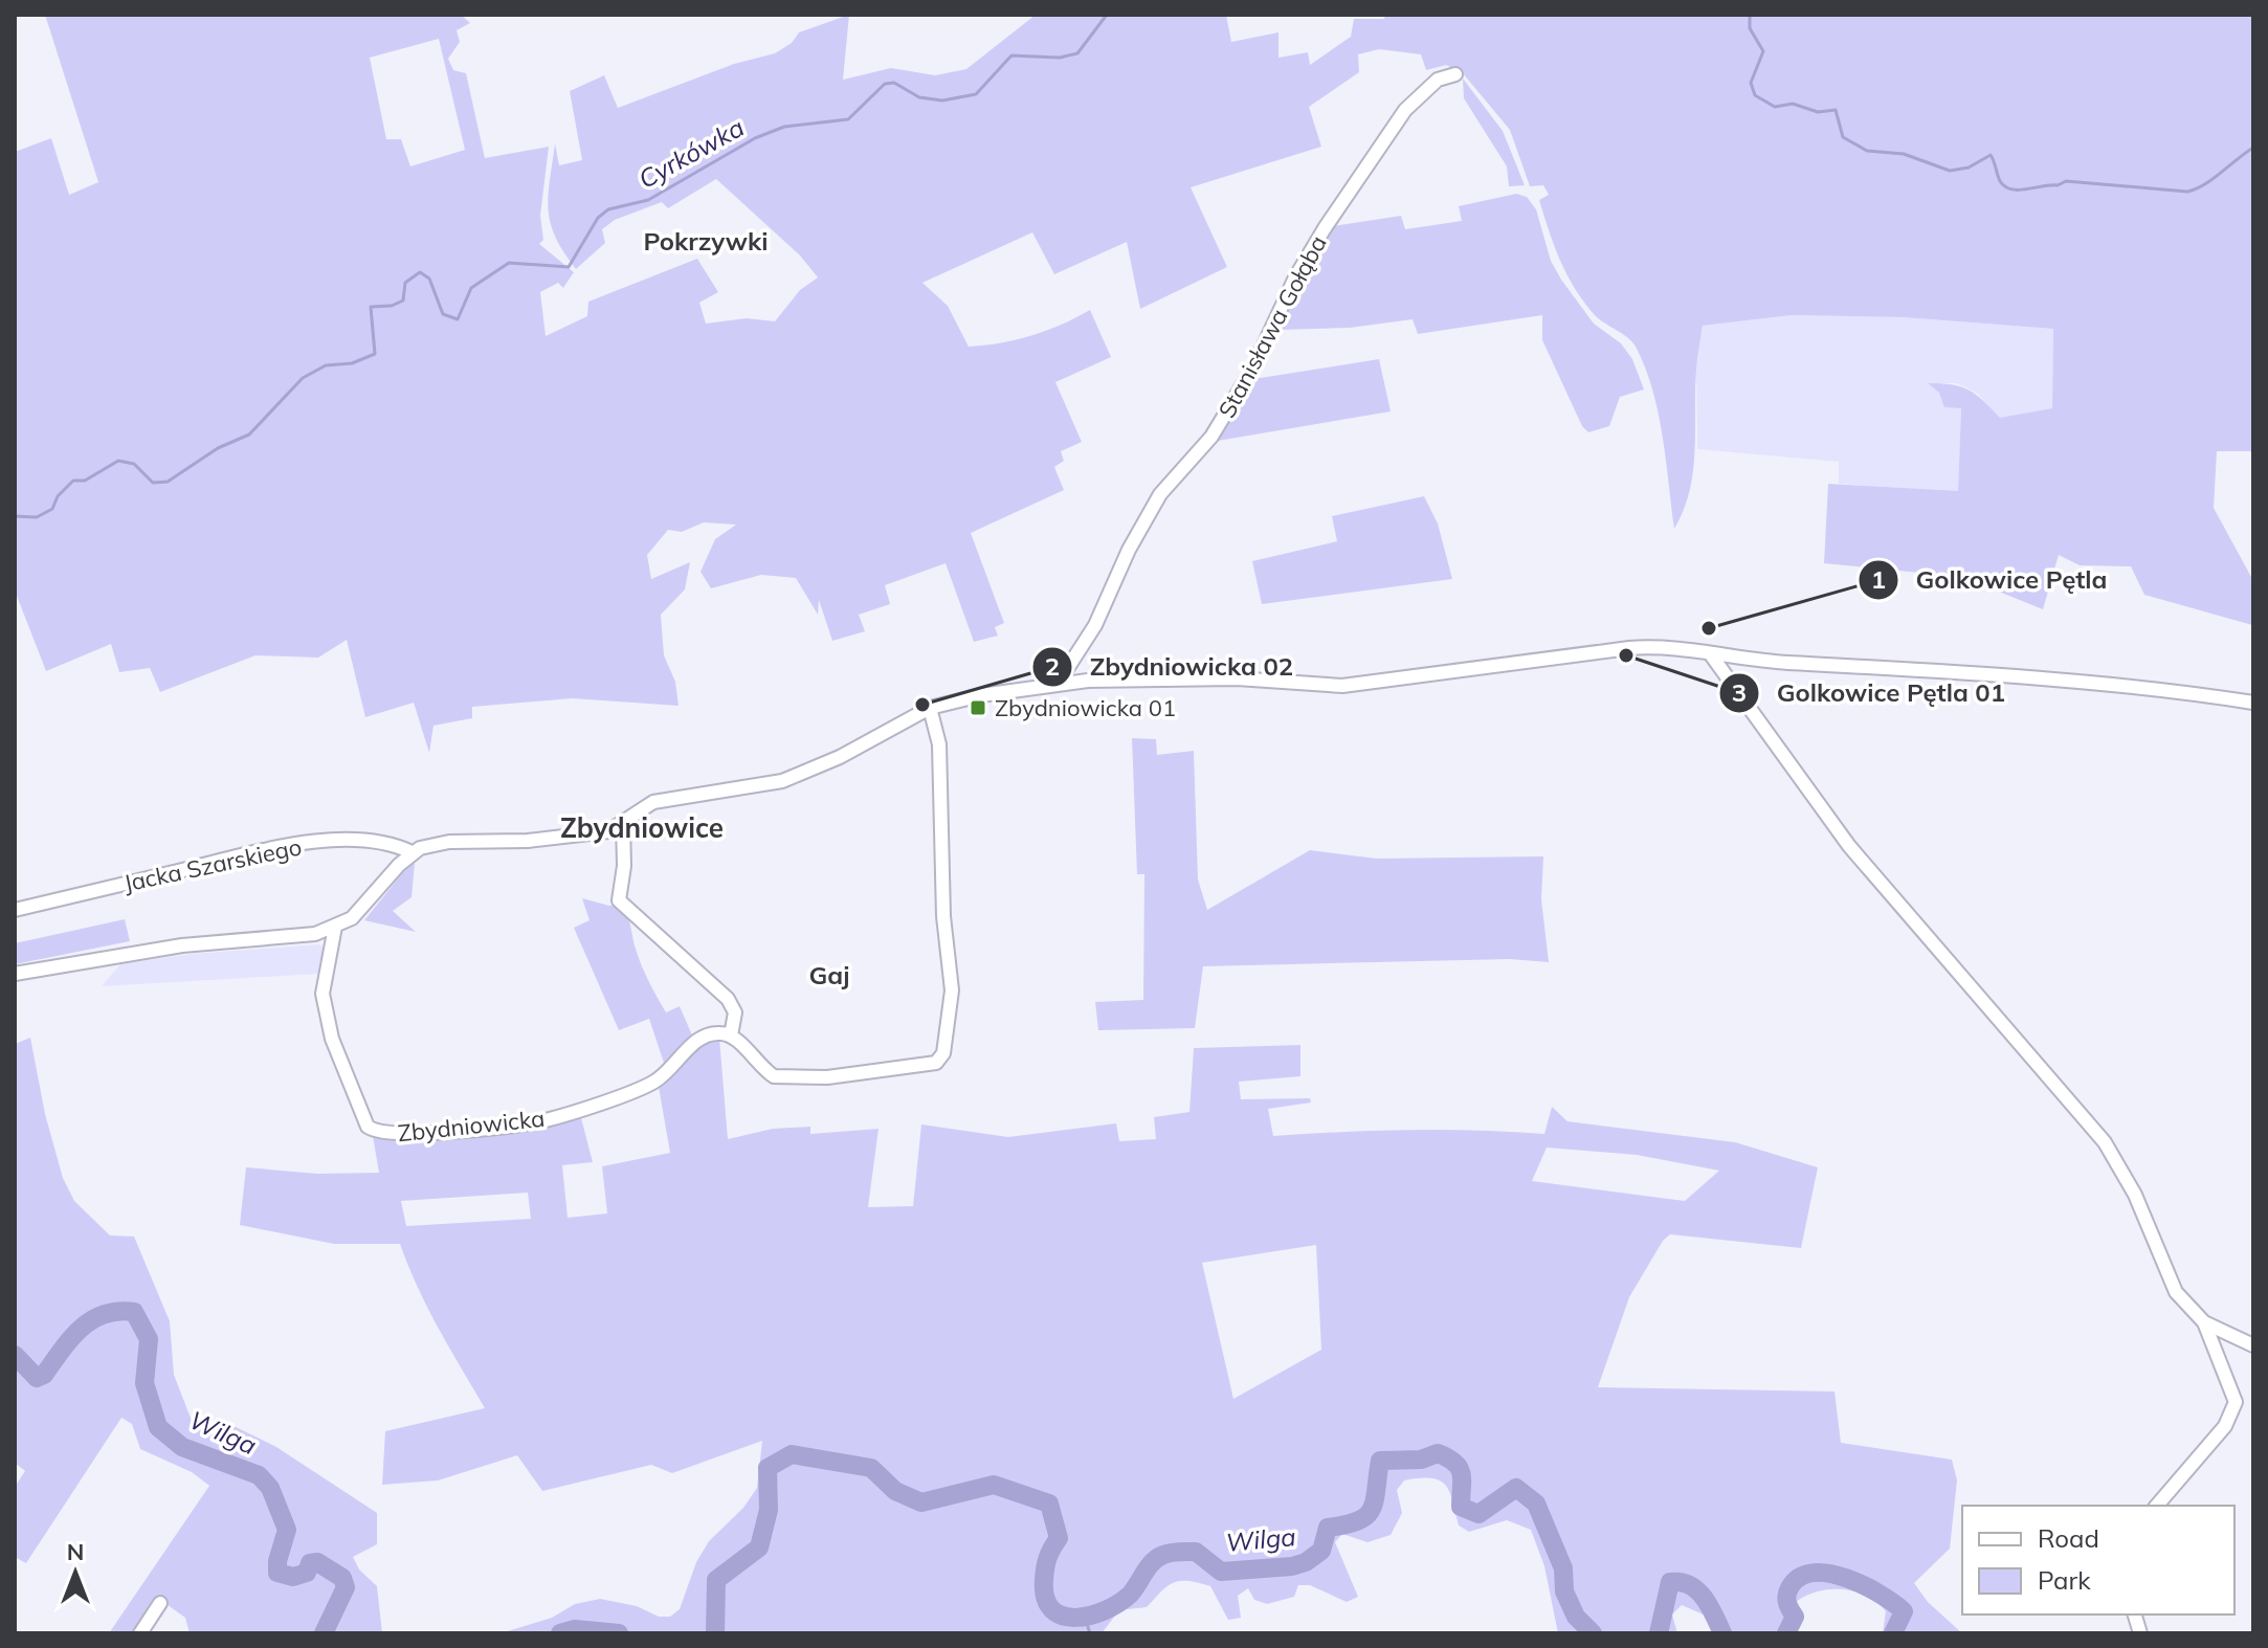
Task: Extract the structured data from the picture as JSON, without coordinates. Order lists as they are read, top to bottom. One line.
{"streets":{"street":["Stanisława Gołąba","Jacka Szarskiego","Zbydniowicka"]},"districts":["Pokrzywki","Zbydniowice","Gaj"],"water":["Cyrkówka","Wilga"],"places":{"other":["Golkowice Pętla","Golkowice Pętla 01","Zbydniowicka 02"],"transit":["Zbydniowicka 01"]},"legend":["Road","Park"],"north":"top"}
